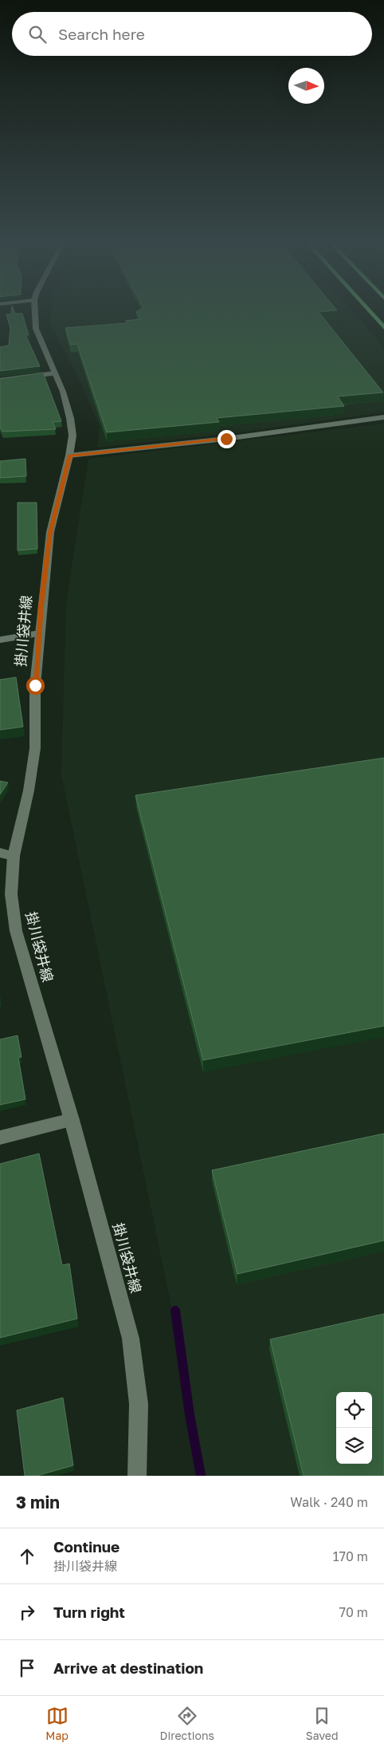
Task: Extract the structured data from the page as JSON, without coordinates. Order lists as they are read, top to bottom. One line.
{"streets":{"main road":["掛川袋井線"]},"north":"right","page":{"search":"Search here","heading":["3 min","Walk · 240 m"],"list":[["Continue","掛川袋井線","170 m"],["Turn right","70 m"],"Arrive at destination"],"nav":["Map","Directions","Saved"]}}
